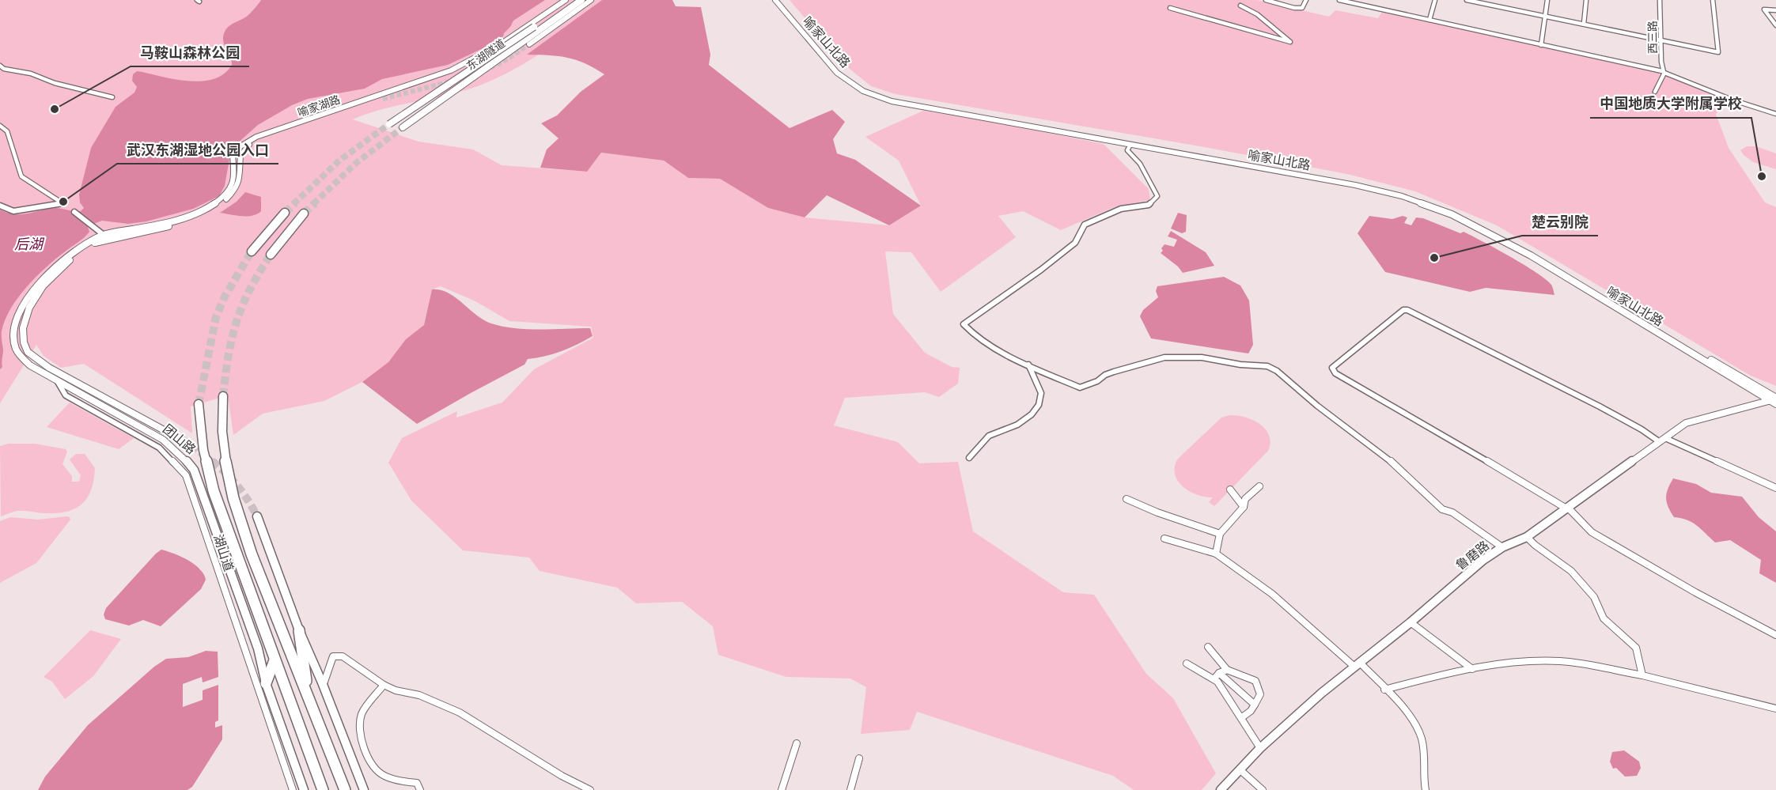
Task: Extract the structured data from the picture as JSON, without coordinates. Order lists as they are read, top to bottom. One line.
{"streets":{"highway":["东湖隧道","团山路"],"main road":["喻家山北路","喻家湖路","鲁磨路"],"street":["西三路","湖山道"]},"crossings":[["喻家山北路","鲁磨路"],["喻家湖路","团山路"],["团山路","湖山道"]],"water":["后湖"],"places":["马鞍山森林公园","中国地质大学附属学校","武汉东湖湿地公园入口","楚云别院"]}
